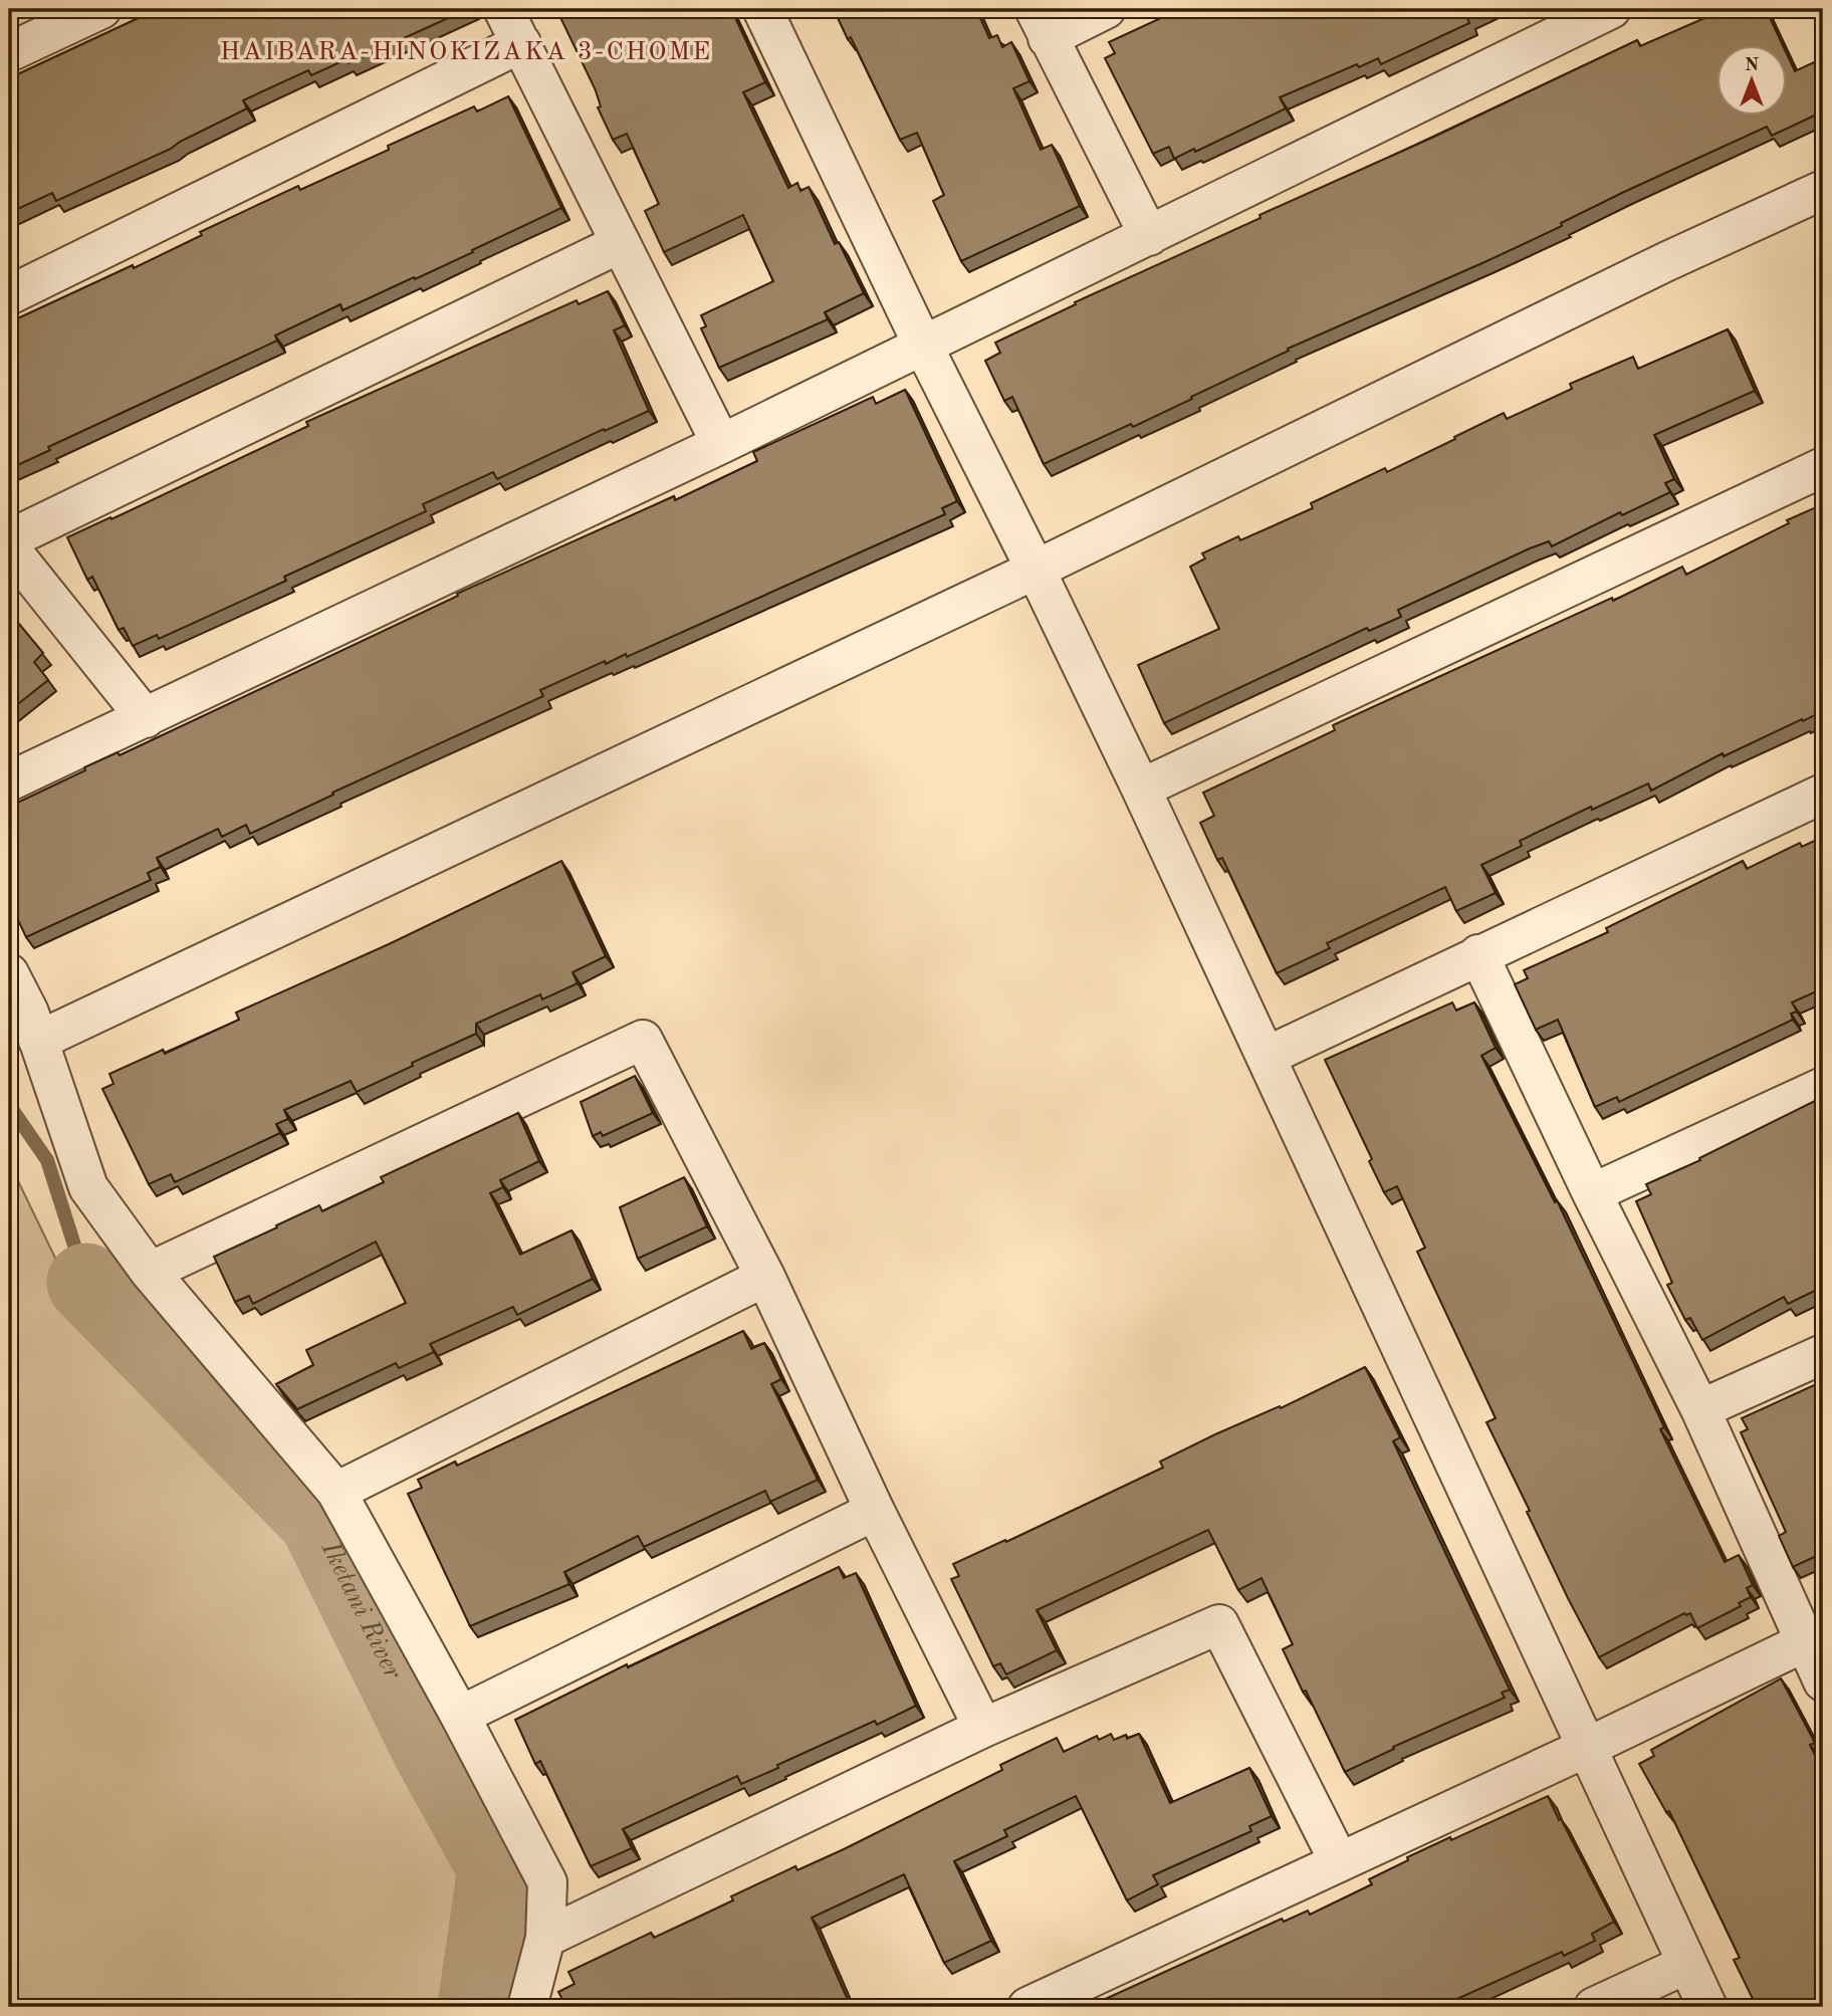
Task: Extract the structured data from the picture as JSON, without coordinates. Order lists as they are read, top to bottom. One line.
{"districts":["HAIBARA-HINOKIZAKA 3-CHOME"],"water":["Iketani River"],"north":"top"}
